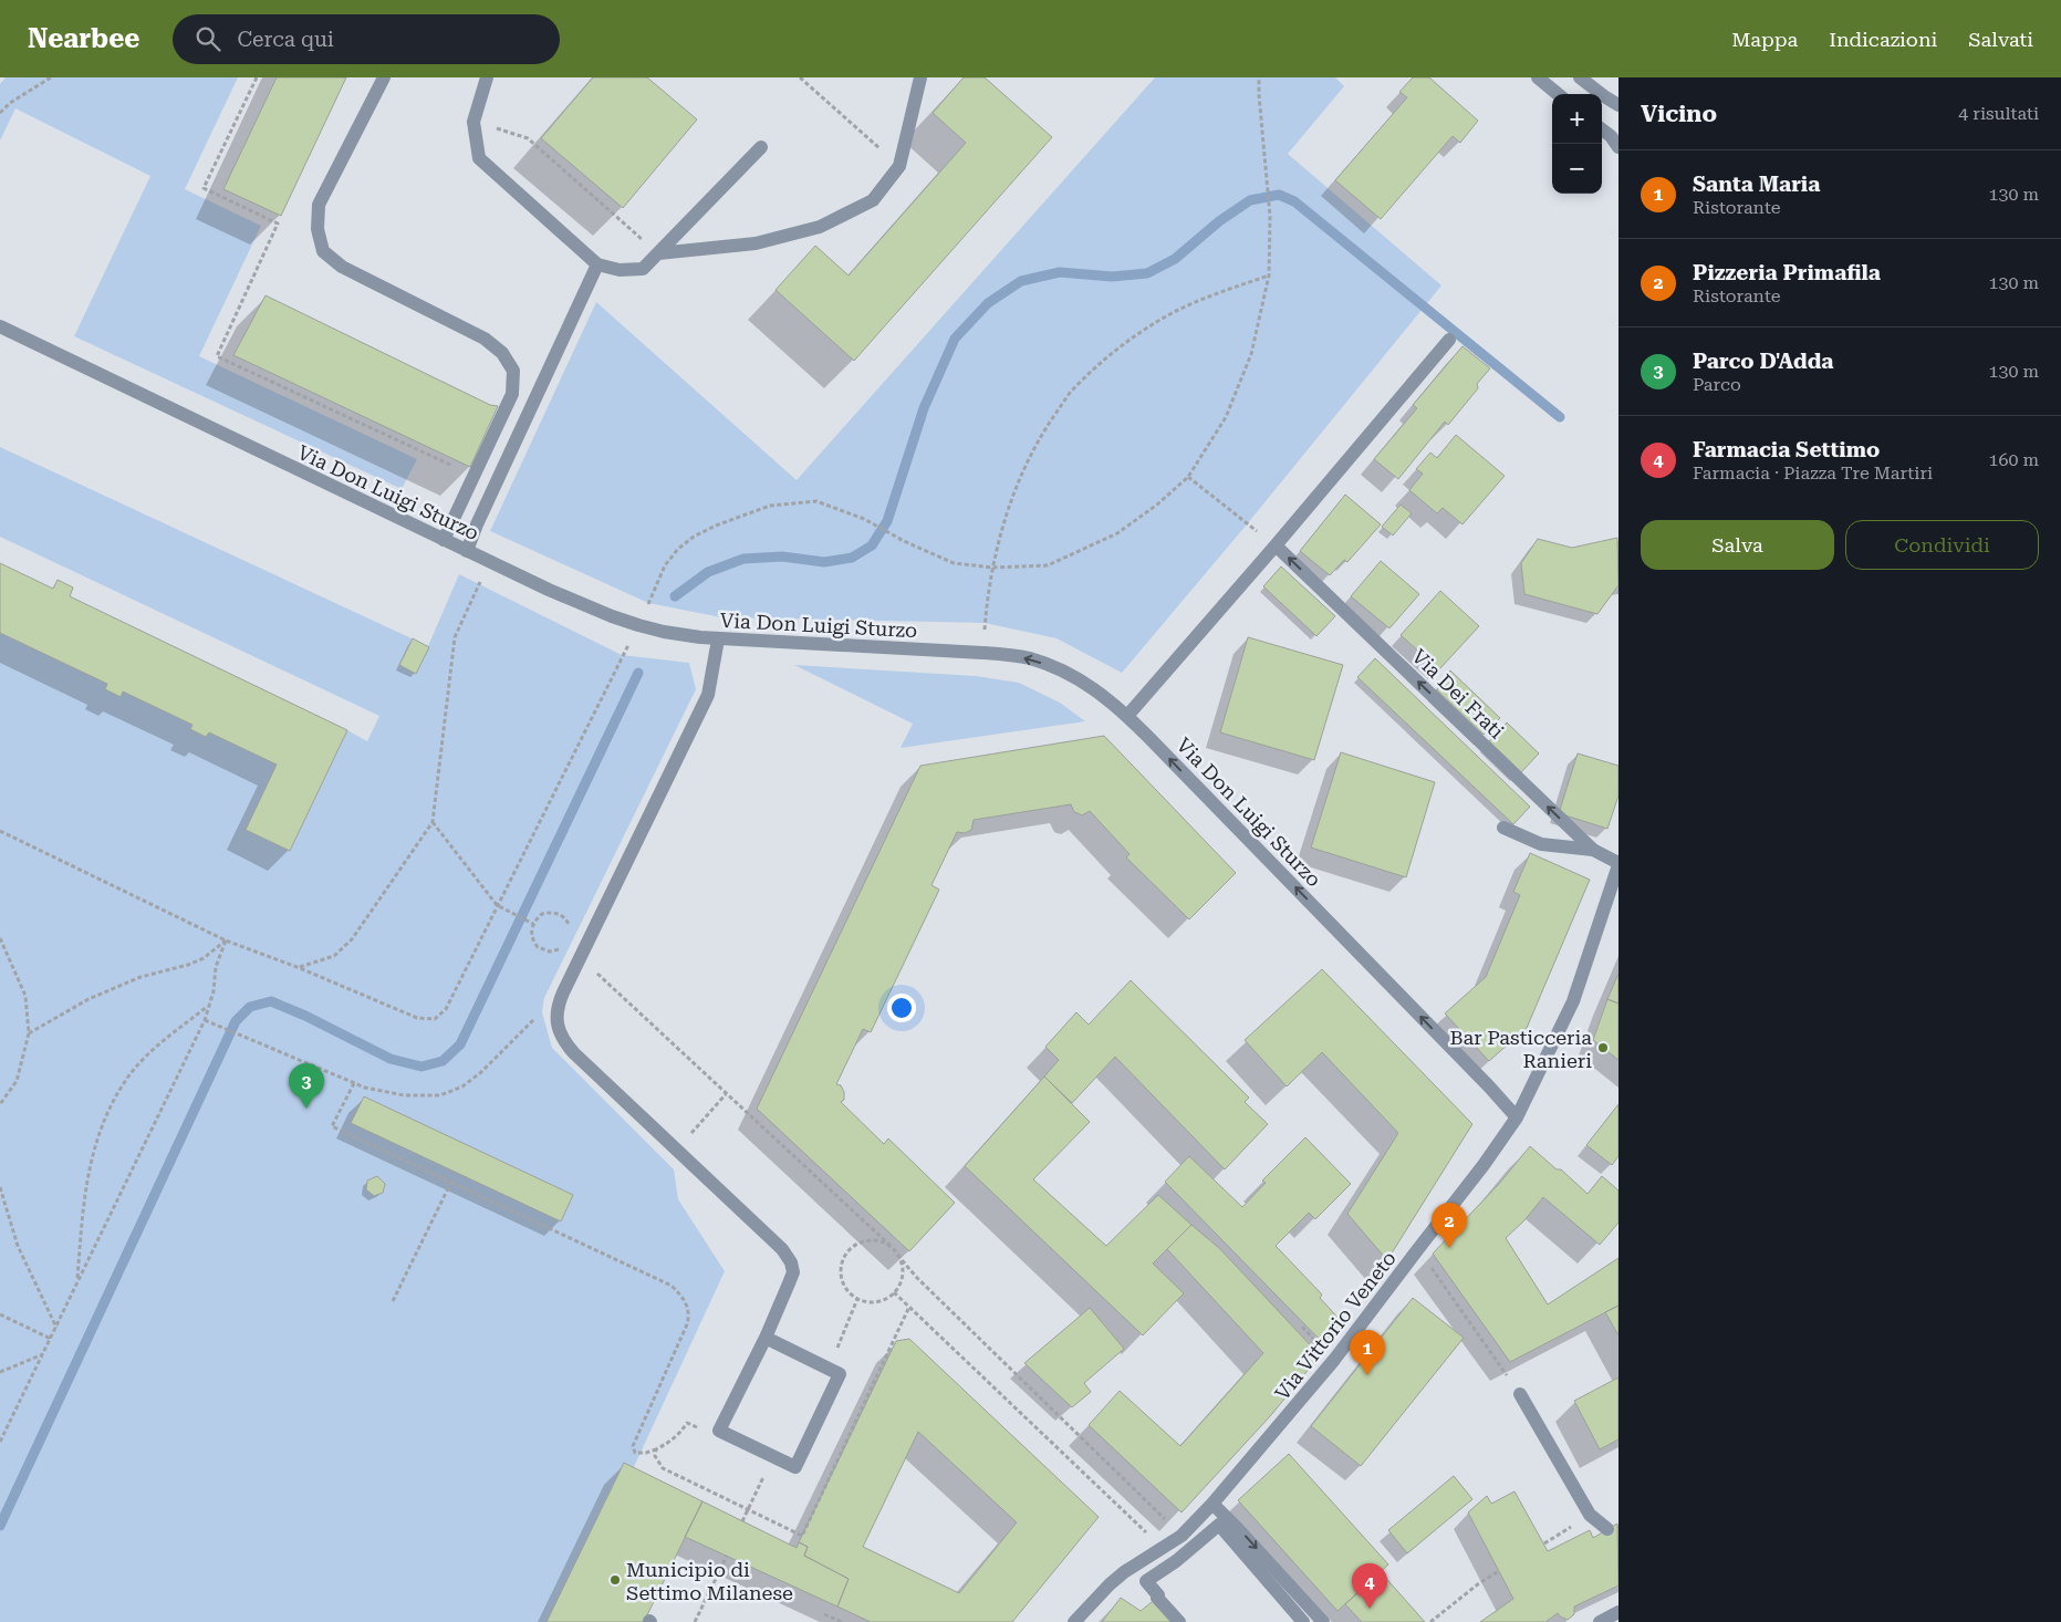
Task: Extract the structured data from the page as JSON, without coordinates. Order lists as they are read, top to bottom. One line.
{"streets":{"street":["Via Don Luigi Sturzo","Via Dei Frati","Via Vittorio Veneto"]},"crossings":[["Via Don Luigi Sturzo","Via Vittorio Veneto"],["Via Dei Frati","Via Vittorio Veneto"]],"one_way":["Via Don Luigi Sturzo","Via Dei Frati"],"places":["Bar Pasticceria Ranieri","Municipio di Settimo Milanese"],"page":{"header":"Nearbee","search":"Cerca qui","nav":["Mappa","Indicazioni","Salvati"],"heading":["Vicino","4 risultati"],"map_buttons":["+","−"],"list":[{"mark":"1","name":"Santa Maria","note":"Ristorante","value":"130 m"},{"mark":"2","name":"Pizzeria Primafila","note":"Ristorante","value":"130 m"},{"mark":"3","name":"Parco D'Adda","note":"Parco","value":"130 m"},{"mark":"4","name":"Farmacia Settimo","note":"Farmacia · Piazza Tre Martiri","value":"160 m"}],"buttons":["Salva","Condividi"],"pins":["3","2","1","4"]}}
